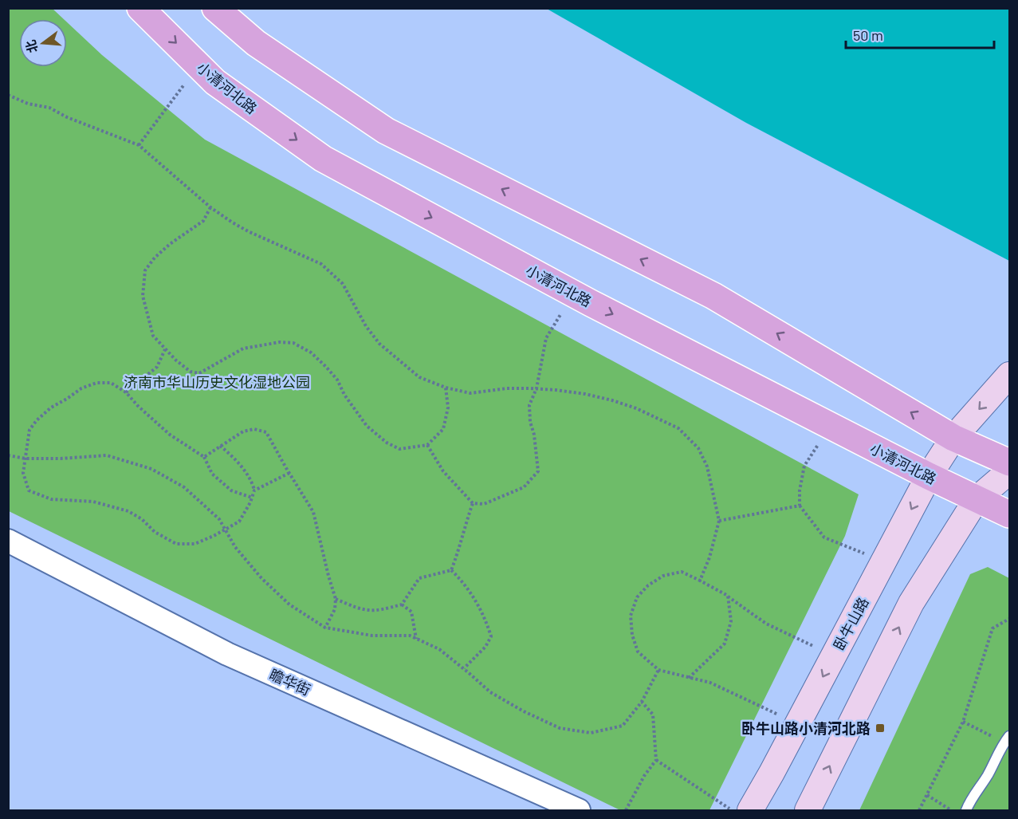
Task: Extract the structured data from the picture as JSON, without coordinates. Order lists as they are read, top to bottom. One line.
{"streets":{"main road":["小清河北路","卧牛山路"],"street":["瞻华街"]},"crossings":[["小清河北路","卧牛山路"]],"parks":["济南市华山历史文化湿地公园"],"places":{"transit":["卧牛山路小清河北路"]},"scale_bar":"50 m","north":"left"}
